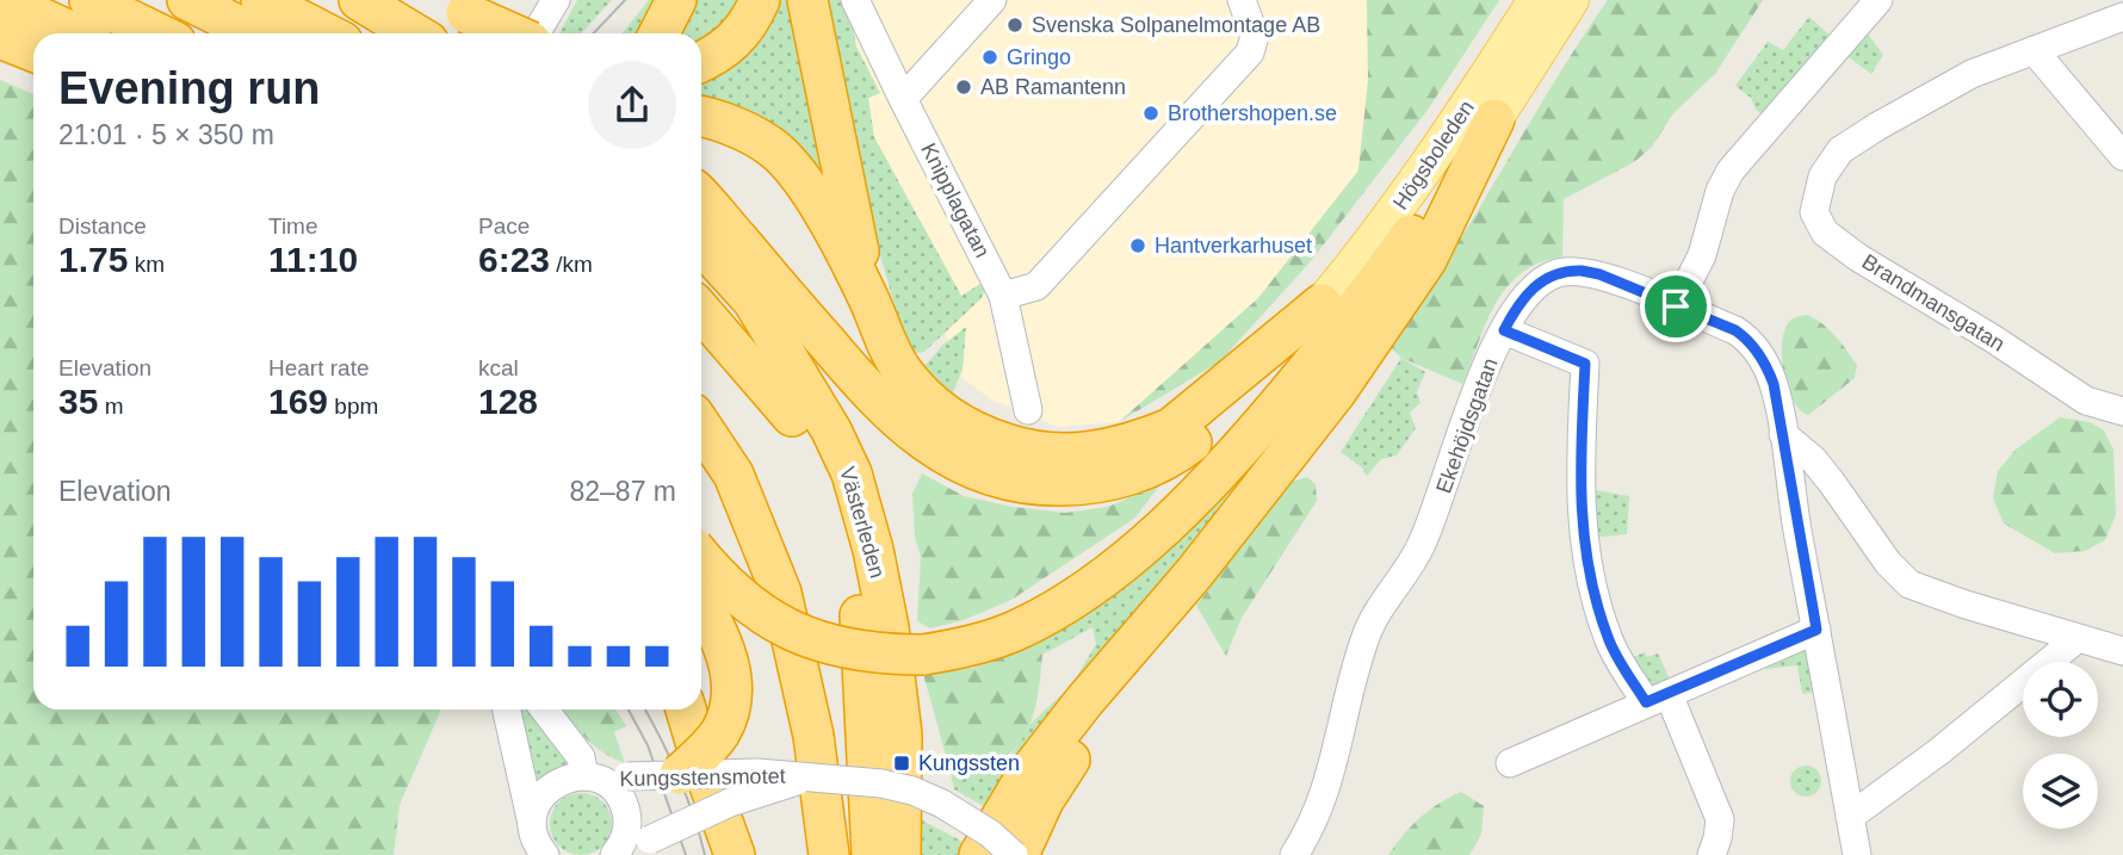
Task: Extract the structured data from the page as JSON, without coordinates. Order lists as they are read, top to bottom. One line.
{"streets":{"highway":["Västerleden"],"main road":["Högsboleden"],"street":["Knipplagatan","Brandmansgatan","Ekehöjdsgatan","Kungsstensmotet"]},"places":{"other":["Svenska Solpanelmontage AB","Gringo","AB Ramantenn","Brothershopen.se","Hantverkarhuset"],"transit":["Kungssten"]},"page":{"heading":["Evening run","21:01 · 5 × 350 m"],"stats":[["Distance","1.75 km"],["Time","11:10"],["Pace","6:23 /km"],["Elevation","35 m"],["Heart rate","169 bpm"],["kcal","128"]],"chart":["Elevation","82–87 m"]}}
